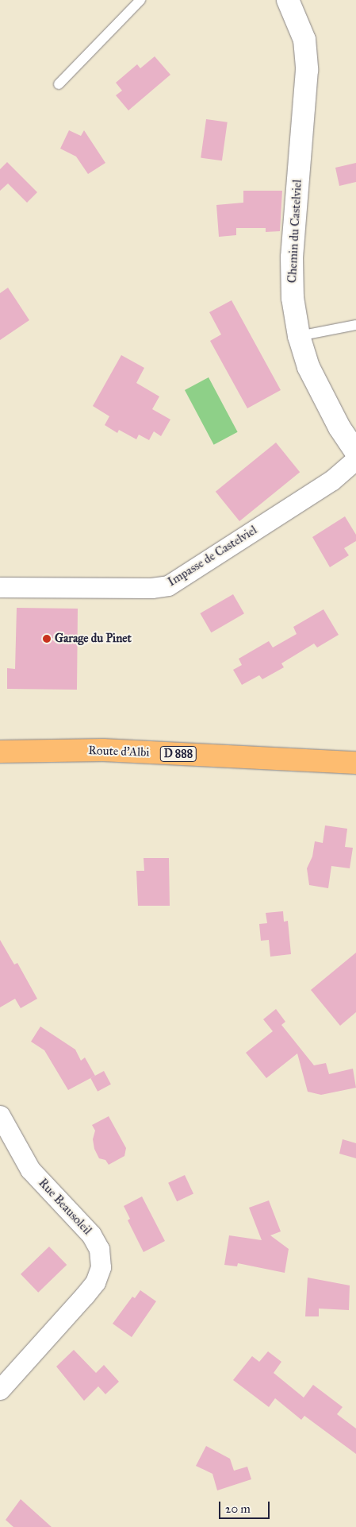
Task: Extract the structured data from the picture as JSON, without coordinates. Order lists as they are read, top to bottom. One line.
{"streets":{"main road":["Route d'Albi","D 888"],"street":["Chemin du Castelviel","Impasse de Castelviel","Rue Beausoleil"]},"places":["Garage du Pinet"],"scale_bar":"20 m"}
